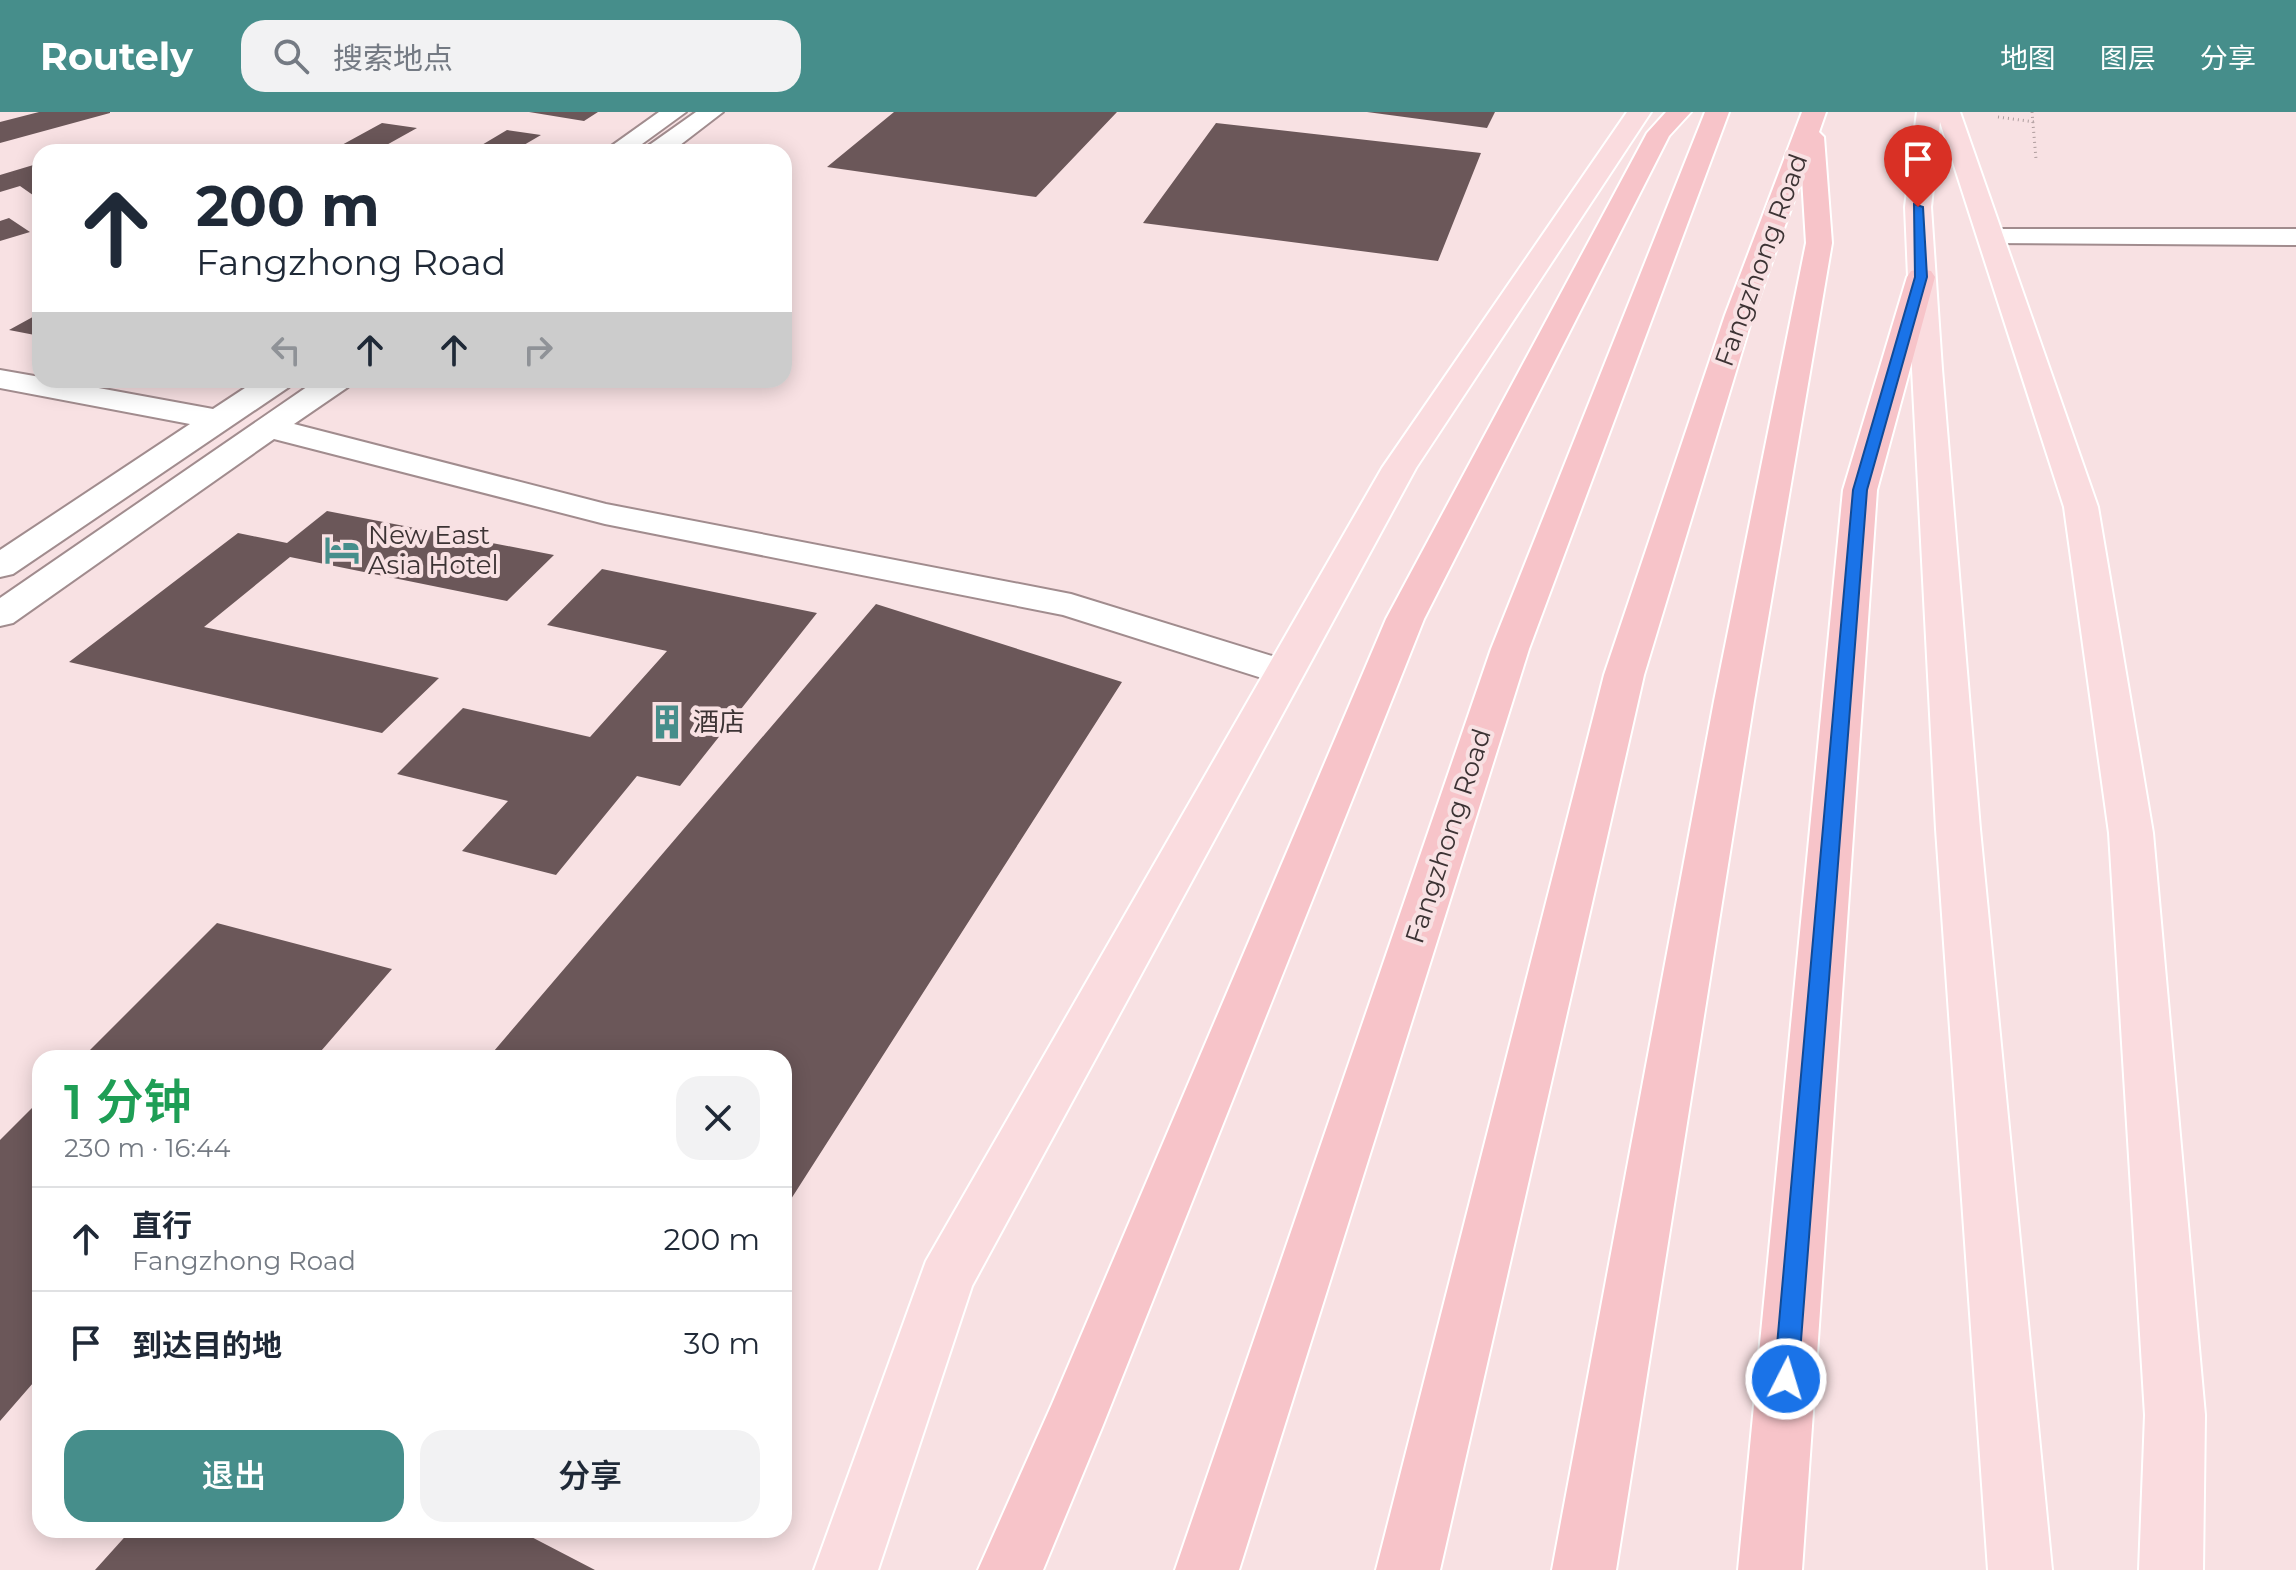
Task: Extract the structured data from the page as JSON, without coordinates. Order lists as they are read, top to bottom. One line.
{"streets":{"highway":["Fangzhong Road"]},"places":{"hotel":["New East Asia Hotel"],"building":["酒店"]},"page":{"header":"Routely","search":"搜索地点","nav":["地图","图层","分享"],"turn":["200 m","Fangzhong Road"],"heading":["1 分钟","230 m · 16:44"],"list":[{"name":"直行","note":"Fangzhong Road","value":"200 m"},{"name":"到达目的地","value":"30 m"}],"buttons":["退出","分享"]}}
